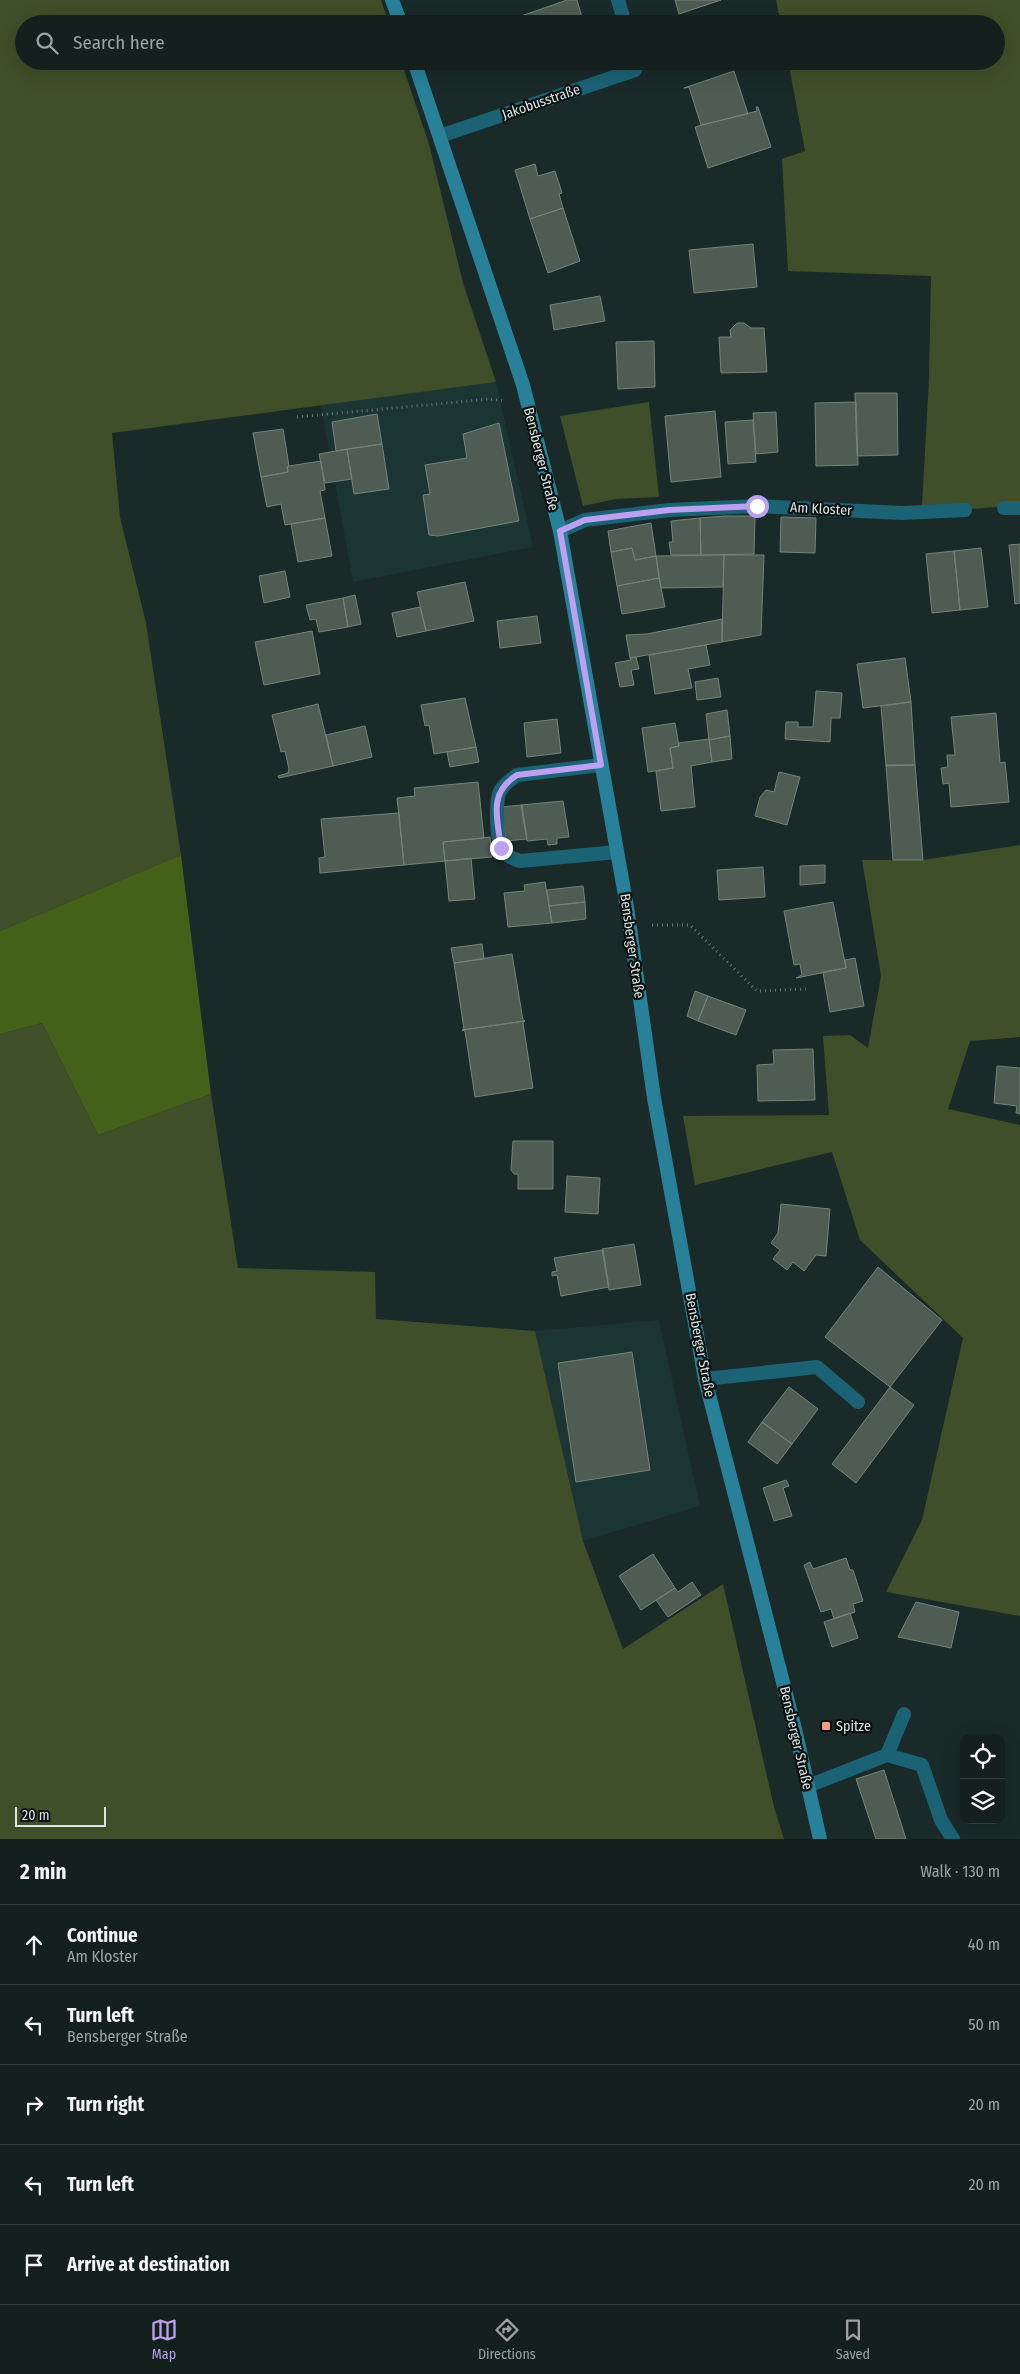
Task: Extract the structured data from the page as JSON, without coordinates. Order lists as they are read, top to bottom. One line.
{"streets":{"main road":["Bensberger Straße"],"street":["Jakobusstraße","Am Kloster"]},"crossings":[["Jakobusstraße","Bensberger Straße"],["Bensberger Straße","Am Kloster"]],"places":{"transit":["Spitze"]},"scale_bar":"20 m","page":{"search":"Search here","scale":"20 m","heading":["2 min","Walk · 130 m"],"list":[["Continue","Am Kloster","40 m"],["Turn left","Bensberger Straße","50 m"],["Turn right","20 m"],["Turn left","20 m"],"Arrive at destination"],"nav":["Map","Directions","Saved"]}}
